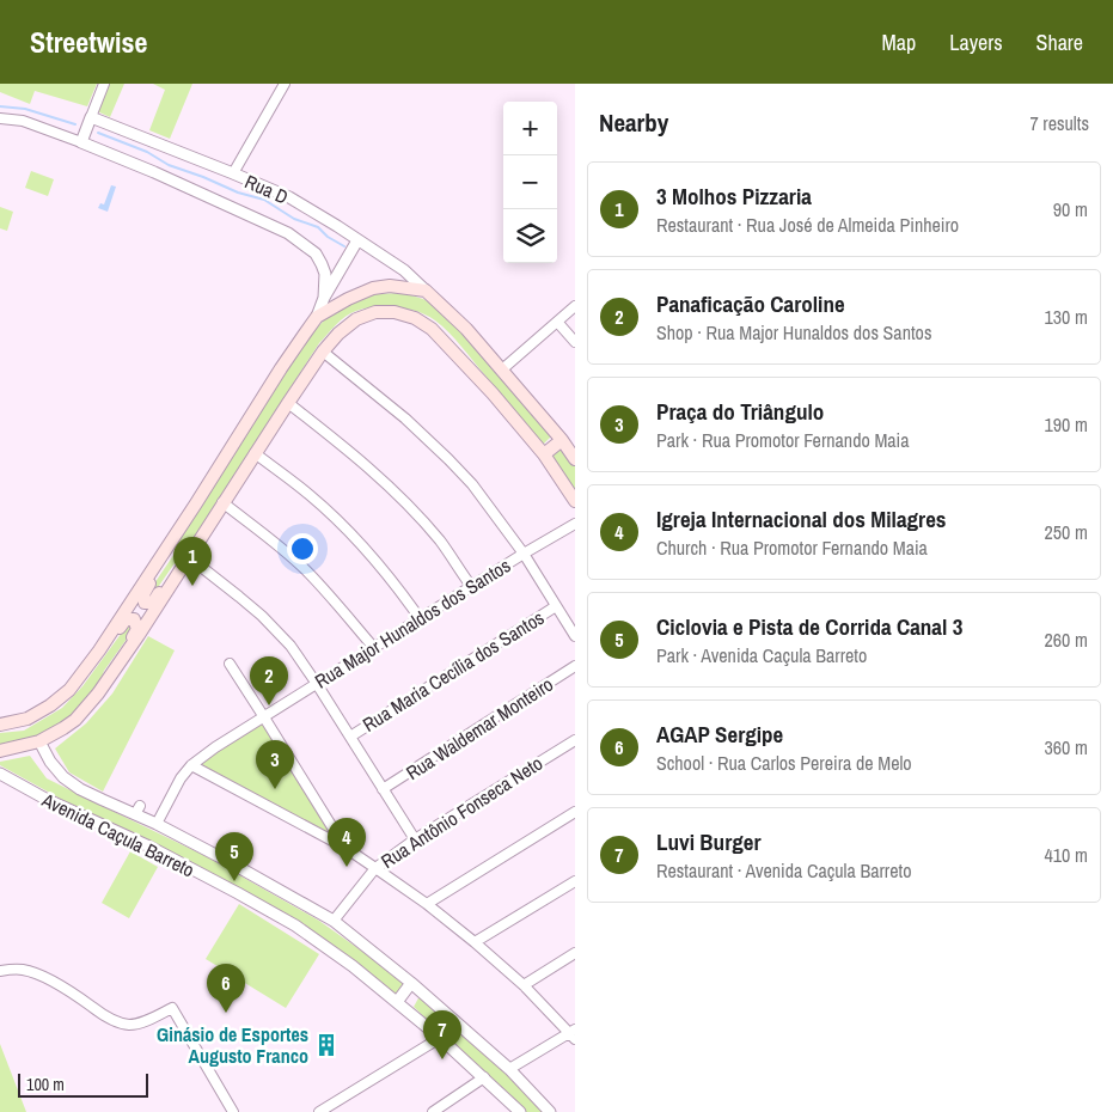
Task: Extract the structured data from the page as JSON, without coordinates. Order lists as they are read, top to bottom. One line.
{"streets":{"street":["Rua D","Rua Major Hunaldos dos Santos","Rua Maria Cecília dos Santos","Rua Waldemar Monteiro","Rua Antônio Fonseca Neto","Avenida Caçula Barreto"]},"crossings":[["Rua Major Hunaldos dos Santos","Avenida Caçula Barreto"],["Rua Antônio Fonseca Neto","Avenida Caçula Barreto"]],"places":{"building":["Ginásio de Esportes Augusto Franco"]},"scale_bar":"100 m","page":{"header":"Streetwise","nav":["Map","Layers","Share"],"heading":["Nearby","7 results"],"map_buttons":["+","−"],"list":[{"mark":"1","name":"3 Molhos Pizzaria","note":"Restaurant · Rua José de Almeida Pinheiro","value":"90 m"},{"mark":"2","name":"Panaficação Caroline","note":"Shop · Rua Major Hunaldos dos Santos","value":"130 m"},{"mark":"3","name":"Praça do Triângulo","note":"Park · Rua Promotor Fernando Maia","value":"190 m"},{"mark":"4","name":"Igreja Internacional dos Milagres","note":"Church · Rua Promotor Fernando Maia","value":"250 m"},{"mark":"5","name":"Ciclovia e Pista de Corrida Canal 3","note":"Park · Avenida Caçula Barreto","value":"260 m"},{"mark":"6","name":"AGAP Sergipe","note":"School · Rua Carlos Pereira de Melo","value":"360 m"},{"mark":"7","name":"Luvi Burger","note":"Restaurant · Avenida Caçula Barreto","value":"410 m"}],"pins":["1","2","3","4","5","6","7"],"scale":"100 m"}}
